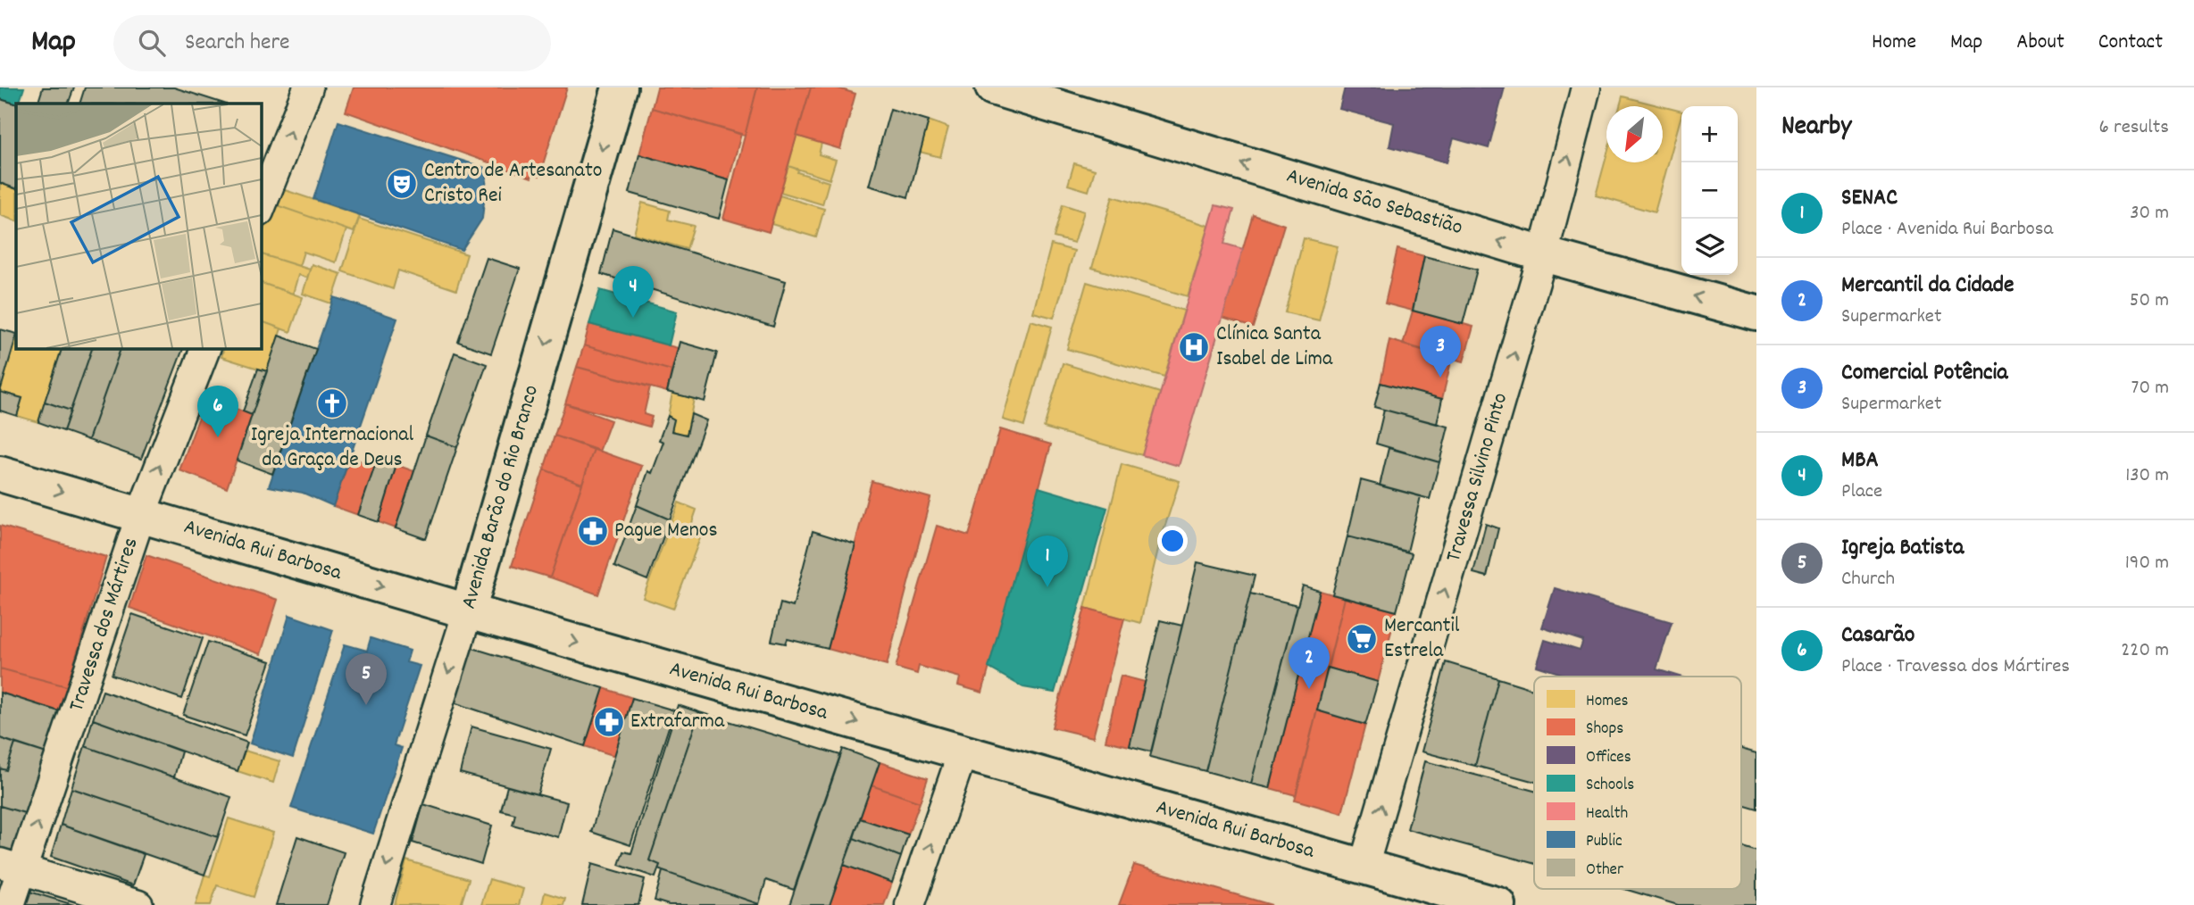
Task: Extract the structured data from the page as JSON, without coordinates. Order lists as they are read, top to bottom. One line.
{"streets":{"main road":["Avenida São Sebastião","Avenida Barão do Rio Branco","Avenida Rui Barbosa"],"street":["Travessa Silvino Pinto","Travessa dos Mártires"]},"crossings":[["Avenida São Sebastião","Travessa Silvino Pinto"],["Travessa Silvino Pinto","Avenida Rui Barbosa"],["Avenida Barão do Rio Branco","Avenida Rui Barbosa"],["Avenida Rui Barbosa","Travessa dos Mártires"]],"one_way":["Avenida São Sebastião","Travessa Silvino Pinto","Avenida Barão do Rio Branco","Avenida Rui Barbosa","Travessa dos Mártires"],"places":{"theatre":["Centro de Artesanato Cristo Rei"],"hospital":["Clínica Santa Isabel de Lima"],"church":["Igreja Internacional da Graça de Deus"],"pharmacy":["Pague Menos","Extrafarma"],"supermarket":["Mercantil Estrela"]},"legend":["Homes","Shops","Offices","Schools","Health","Public","Other"],"north":"bottom left","page":{"header":"Map","search":"Search here","nav":["Home","Map","About","Contact"],"heading":["Nearby","6 results"],"map_buttons":["+","−"],"list":[{"mark":"1","name":"SENAC","note":"Place · Avenida Rui Barbosa","value":"30 m"},{"mark":"2","name":"Mercantil da Cidade","note":"Supermarket","value":"50 m"},{"mark":"3","name":"Comercial Potência","note":"Supermarket","value":"70 m"},{"mark":"4","name":"MBA","note":"Place","value":"130 m"},{"mark":"5","name":"Igreja Batista","note":"Church","value":"190 m"},{"mark":"6","name":"Casarão","note":"Place · Travessa dos Mártires","value":"220 m"}],"pins":["4","3","6","1","2","5"]}}
